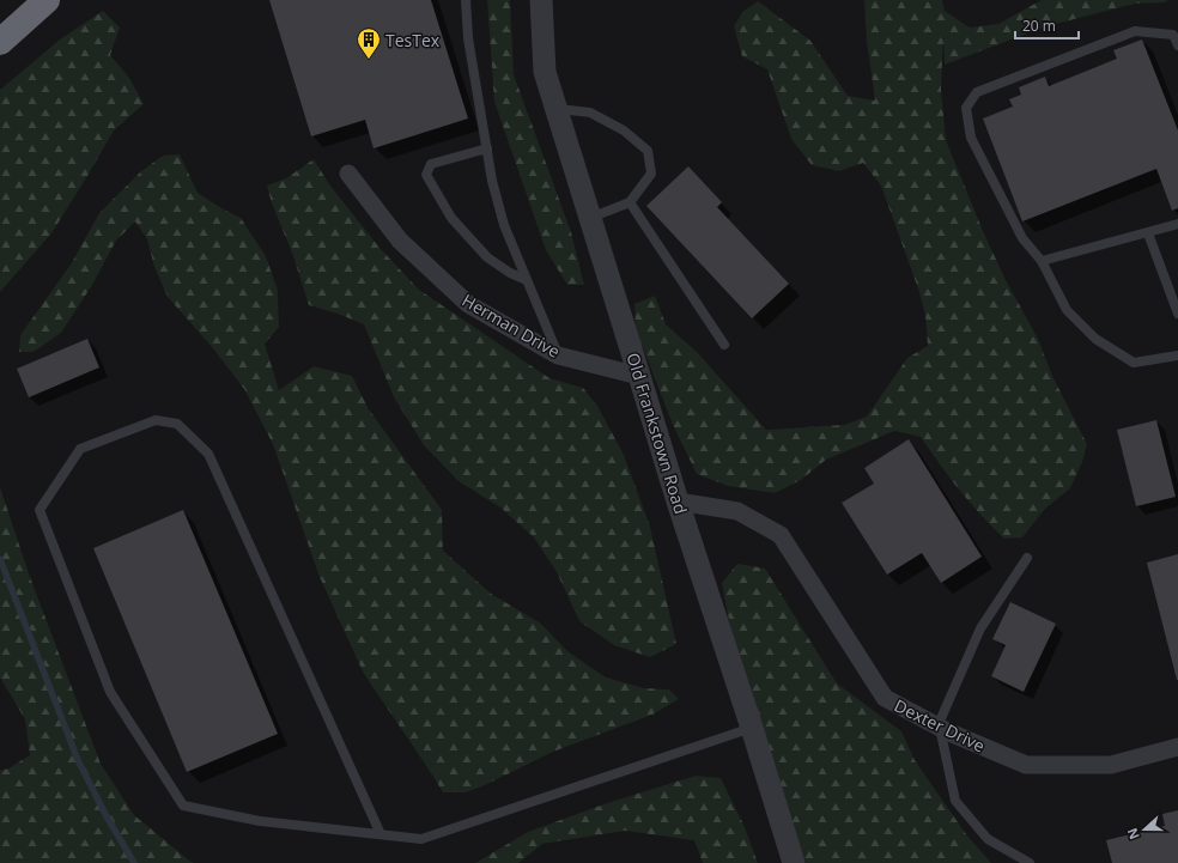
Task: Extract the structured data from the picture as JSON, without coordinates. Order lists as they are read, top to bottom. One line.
{"streets":{"street":["Herman Drive","Old Frankstown Road","Dexter Drive"]},"crossings":[["Herman Drive","Old Frankstown Road"],["Old Frankstown Road","Dexter Drive"]],"places":{"building":["TesTex"]},"scale_bar":"20 m","north":"left"}
